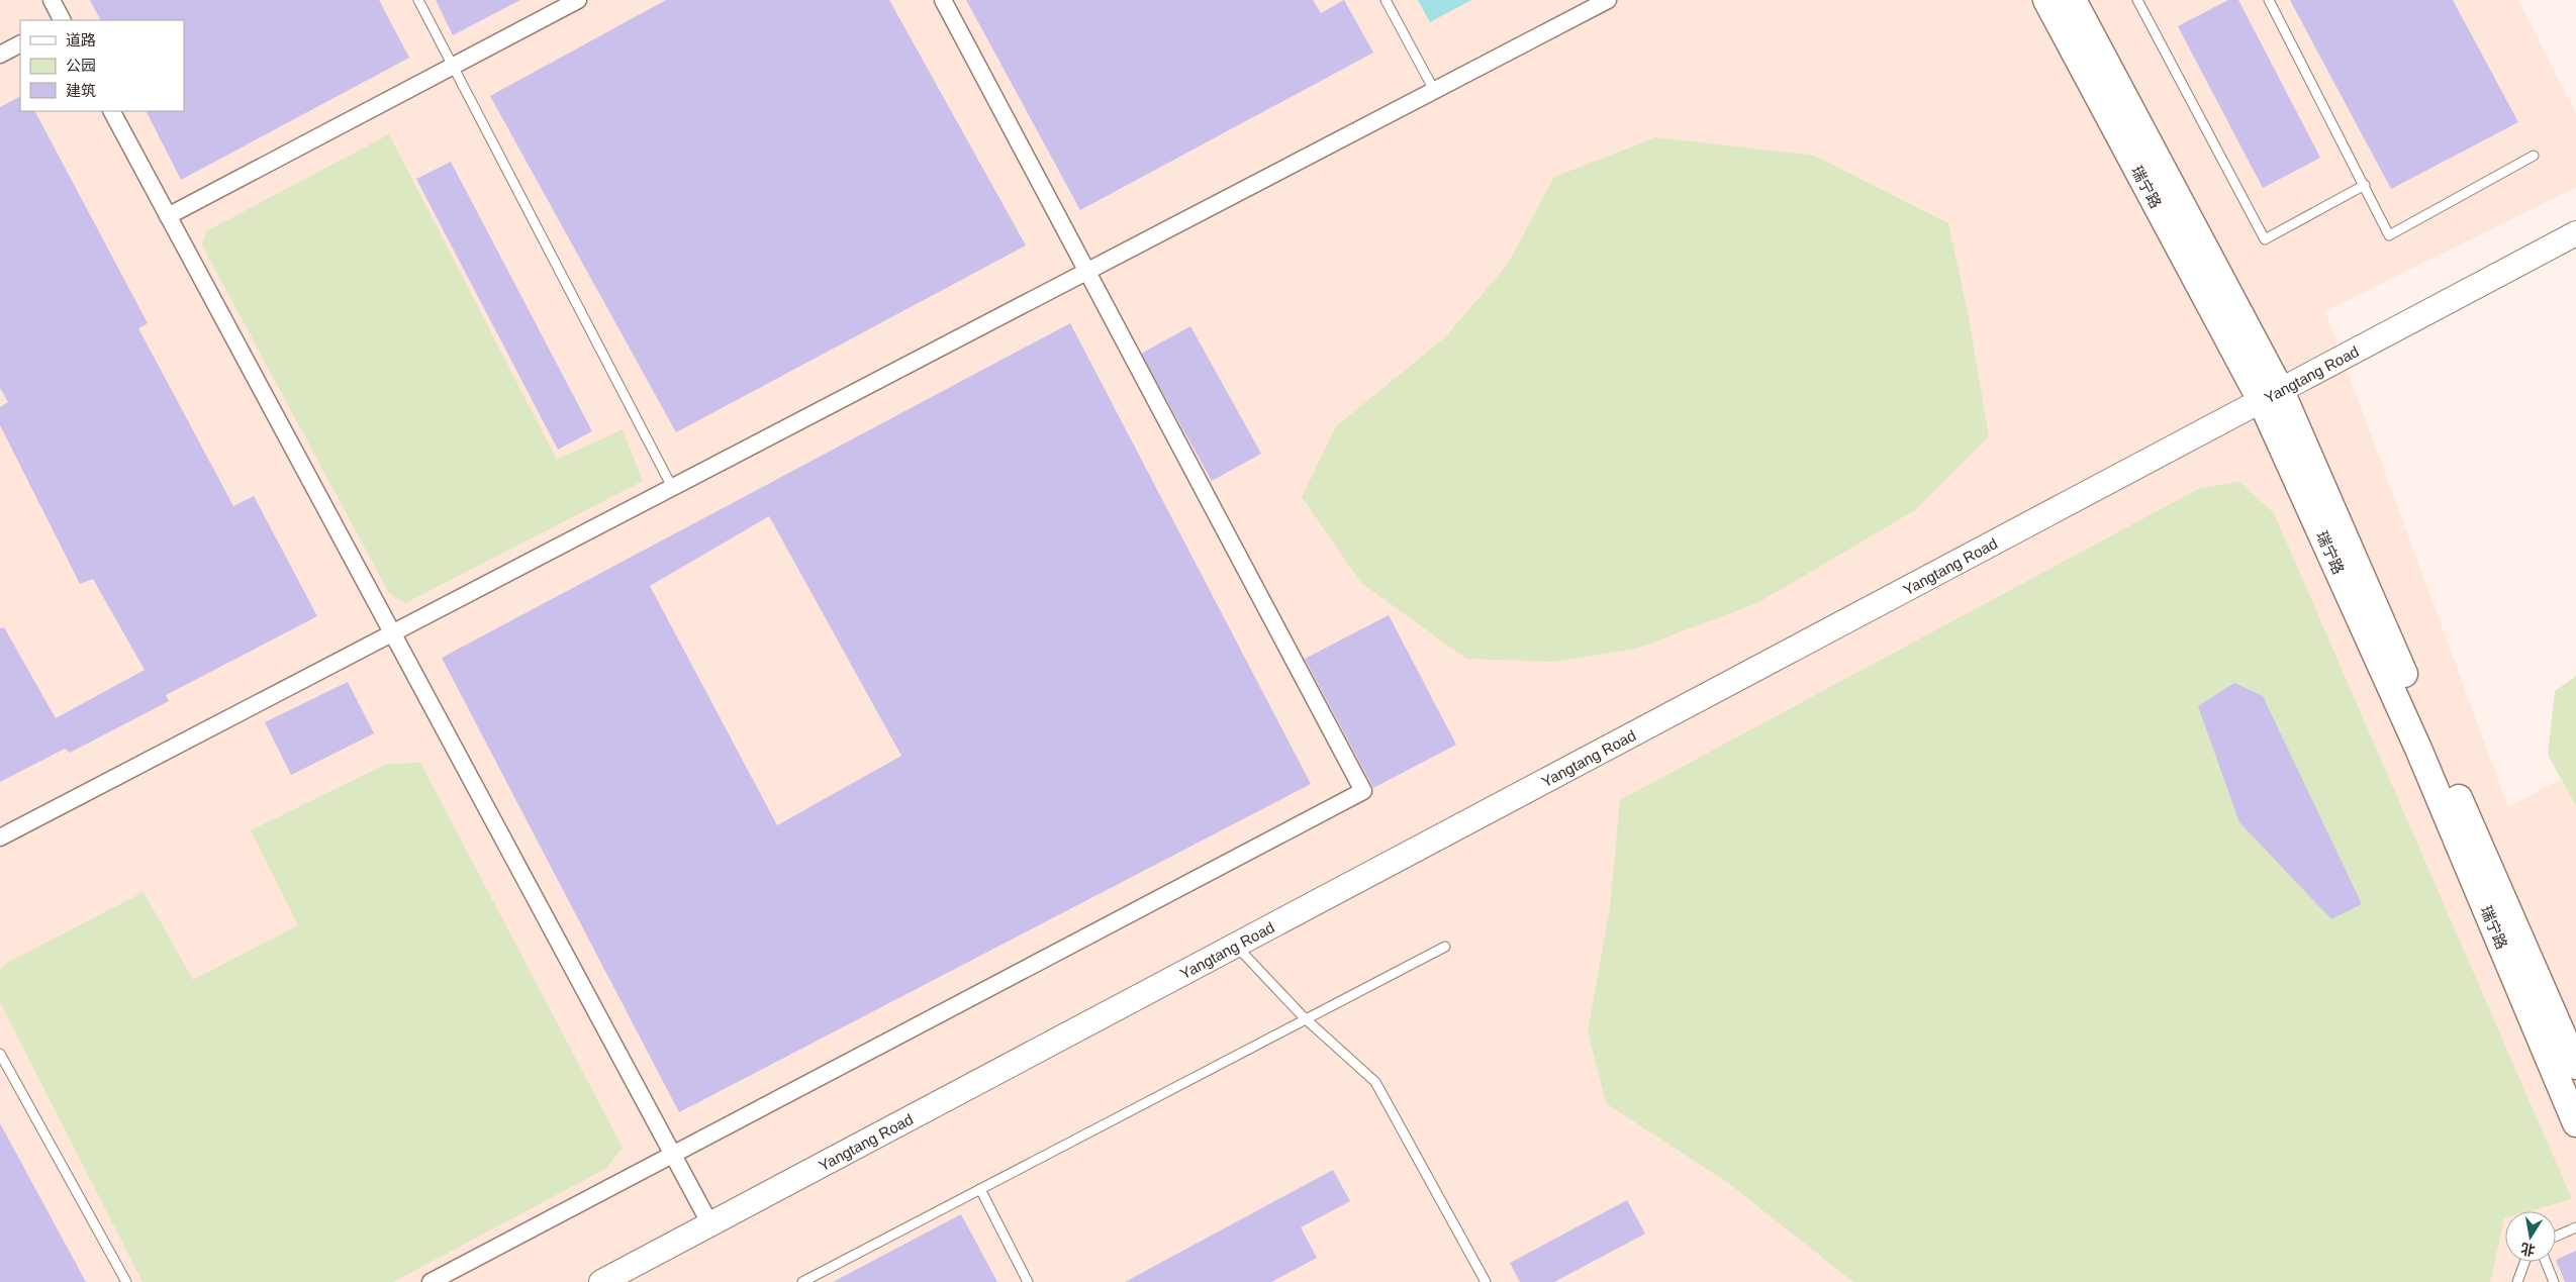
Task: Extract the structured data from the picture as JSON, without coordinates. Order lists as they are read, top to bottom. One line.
{"streets":{"main road":["瑞宁路","Yangtang Road"]},"crossings":[["瑞宁路","Yangtang Road"]],"legend":["道路","公园","建筑"],"north":"bottom"}
